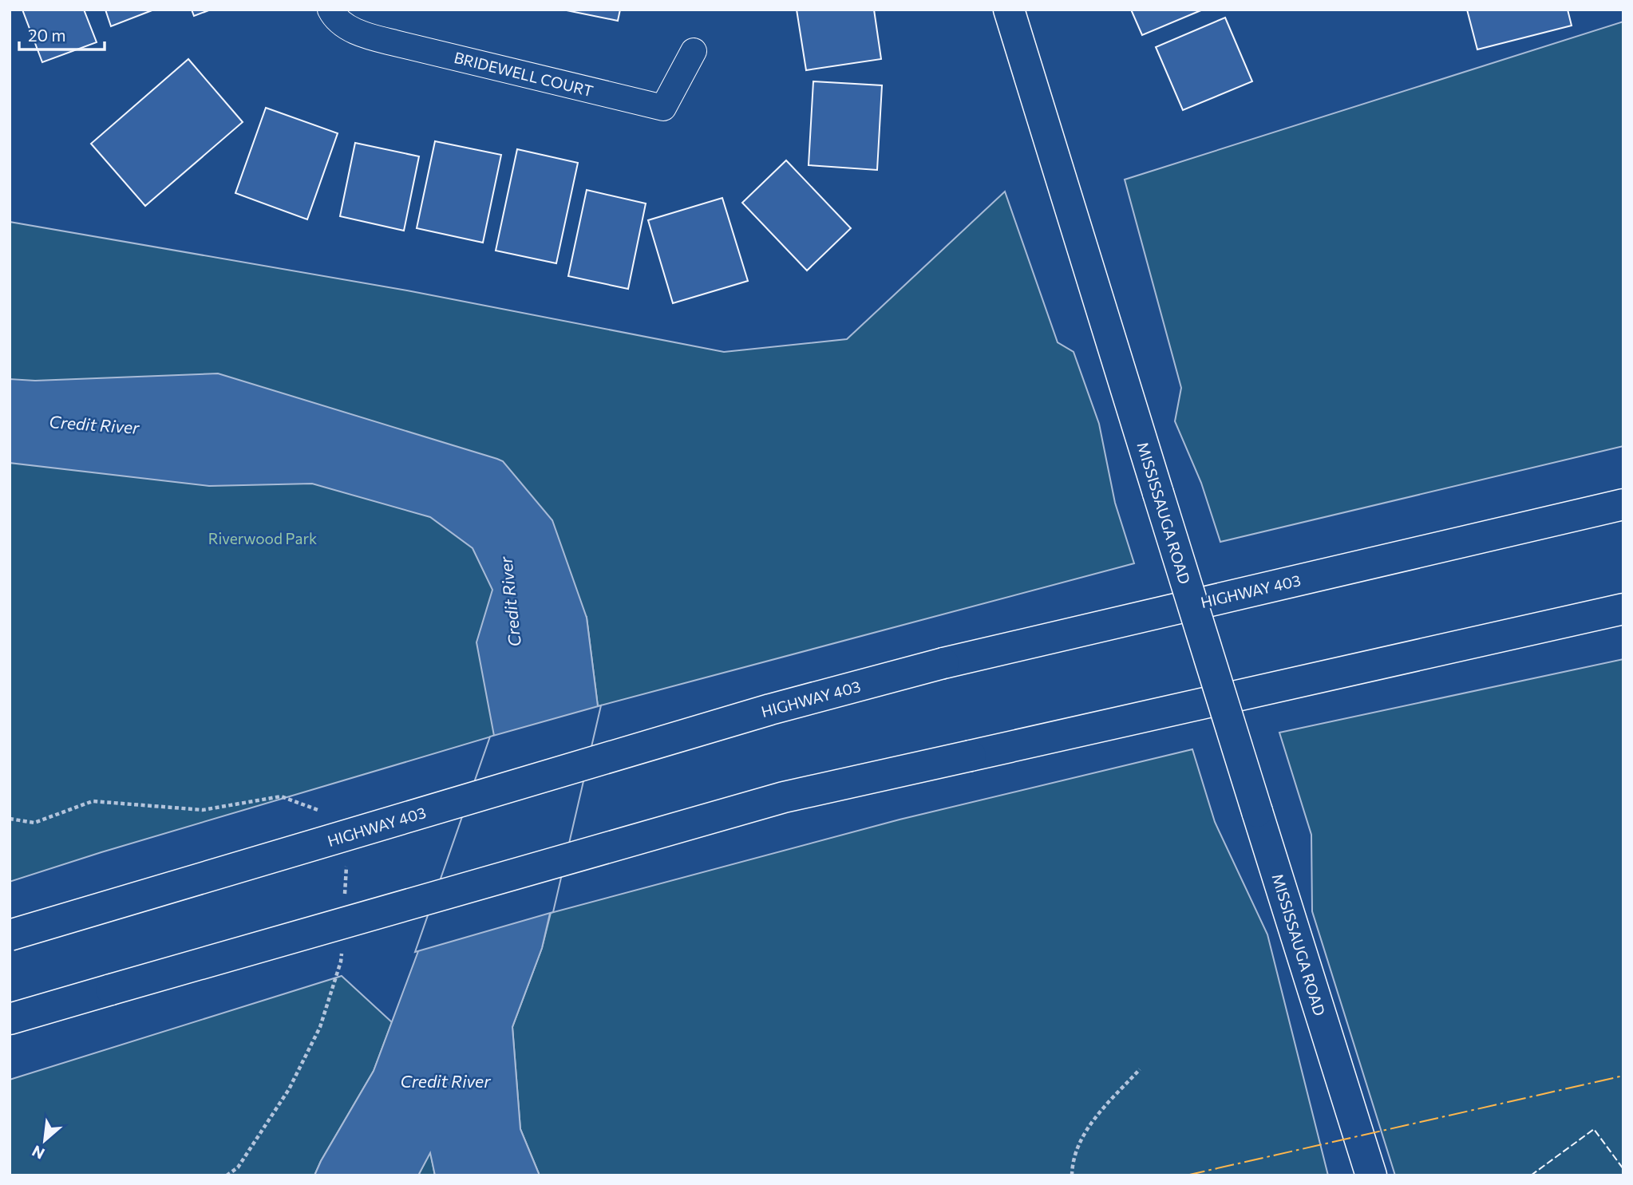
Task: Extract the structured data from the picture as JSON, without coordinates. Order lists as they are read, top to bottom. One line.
{"streets":{"main road":["MISSISSAUGA ROAD","HIGHWAY 403"],"street":["BRIDEWELL COURT"]},"water":["Credit River"],"parks":["Riverwood Park"],"scale_bar":"20 m","north":"bottom left"}
